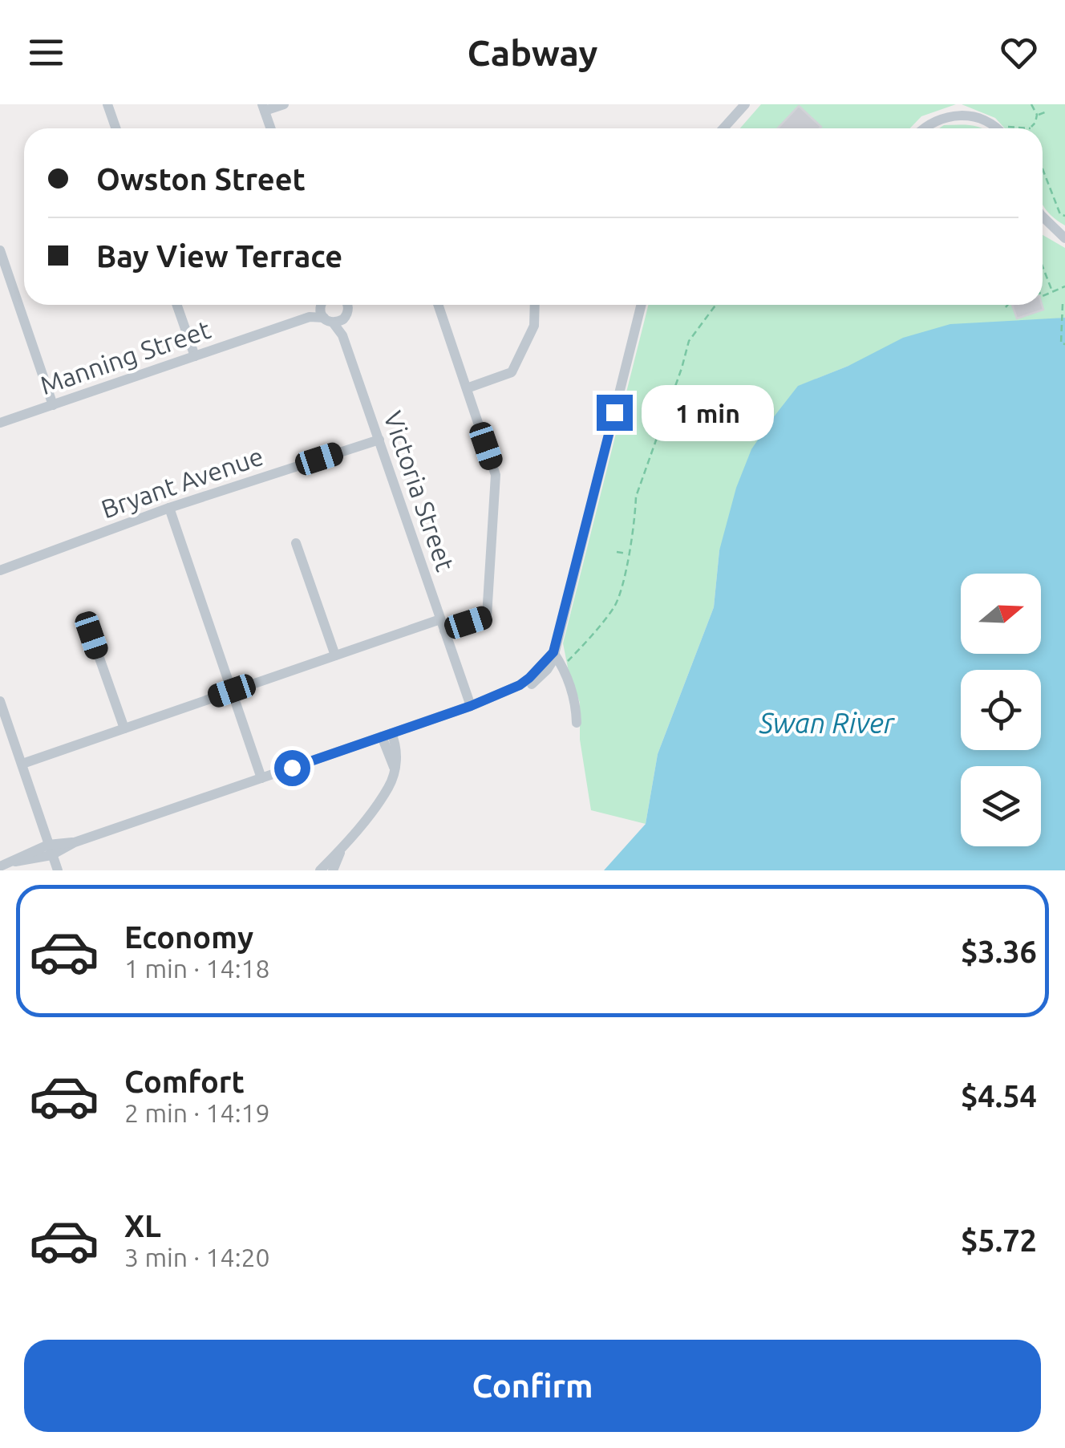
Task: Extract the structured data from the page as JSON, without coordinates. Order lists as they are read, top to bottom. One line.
{"streets":{"street":["Manning Street","Bryant Avenue","Victoria Street"]},"crossings":[["Manning Street","Victoria Street"],["Bryant Avenue","Victoria Street"]],"water":["Swan River"],"north":"right","page":{"header":"Cabway","banner":["Owston Street","Bay View Terrace"],"bubble":"1 min","list":[{"name":"Economy","note":"1 min · 14:18","value":"$3.36"},{"name":"Comfort","note":"2 min · 14:19","value":"$4.54"},{"name":"XL","note":"3 min · 14:20","value":"$5.72"}],"buttons":"Confirm"}}
